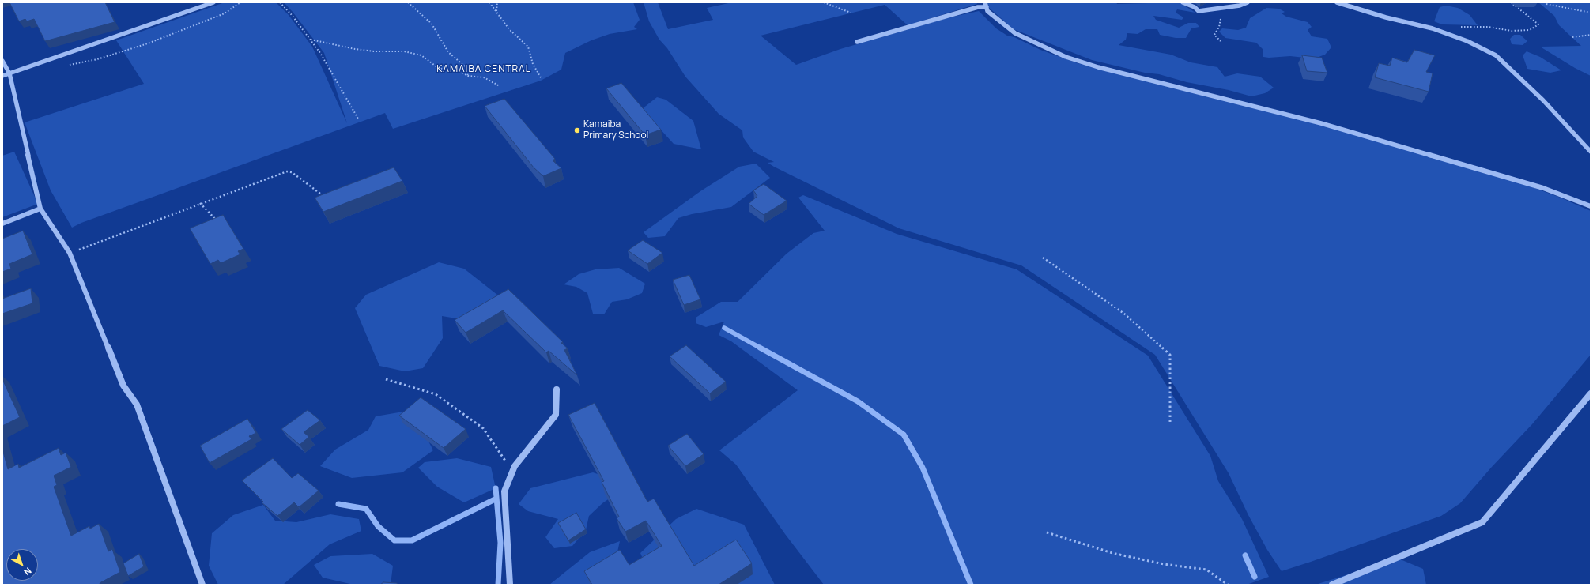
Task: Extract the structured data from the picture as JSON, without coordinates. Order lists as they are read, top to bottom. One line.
{"districts":["KAMAIBA CENTRAL"],"places":["Kamaiba Primary School"],"north":"bottom right"}
